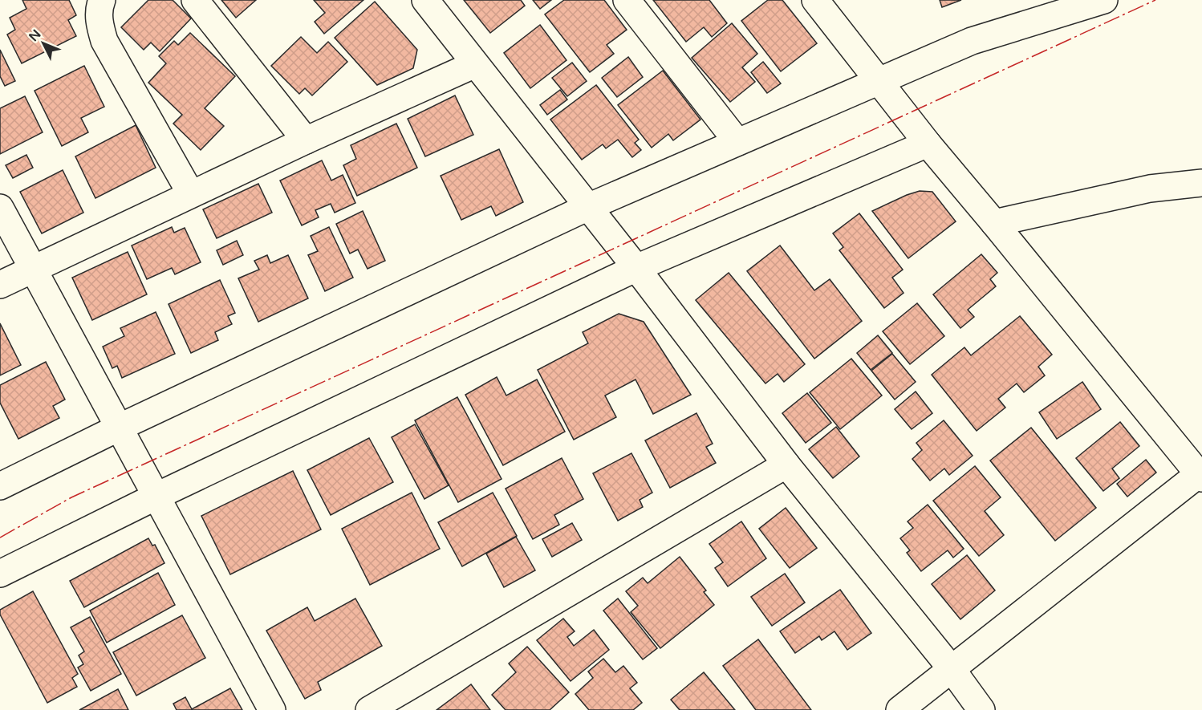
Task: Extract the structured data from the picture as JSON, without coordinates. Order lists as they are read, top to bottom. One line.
{"north":"top left"}
